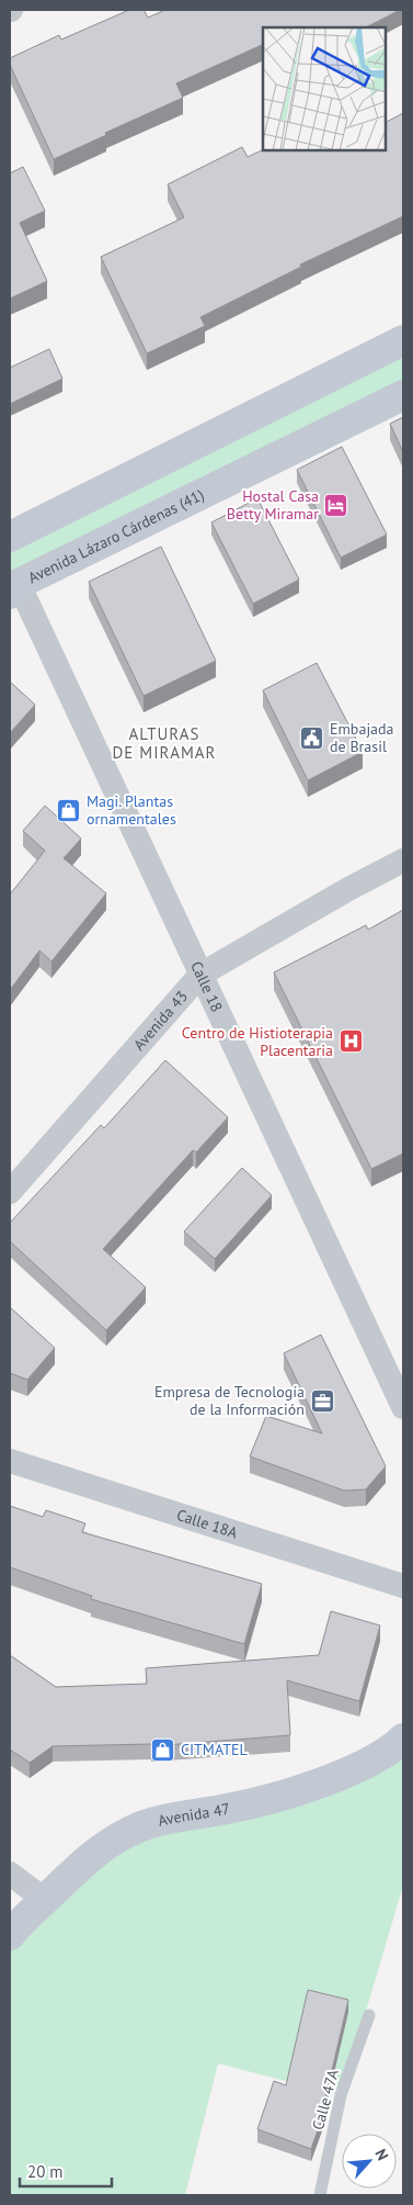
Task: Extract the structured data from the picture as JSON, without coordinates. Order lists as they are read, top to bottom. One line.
{"streets":{"main road":["Avenida Lázaro Cárdenas (41)","Avenida 47"],"street":["Calle 18","Avenida 43","Calle 18A"],"lane":["Calle 47A"]},"crossings":[["Avenida Lázaro Cárdenas (41)","Calle 18"],["Calle 18","Avenida 43"]],"districts":["ALTURAS DE MIRAMAR"],"places":{"hotel":["Hostal Casa Betty Miramar"],"public building":["Embajada de Brasil"],"shop":["Magi. Plantas ornamentales","CITMATEL"],"hospital":["Centro de Histioterapia Placentaria"],"office":["Empresa de Tecnología de la Información"]},"scale_bar":"20 m","north":"top right"}
